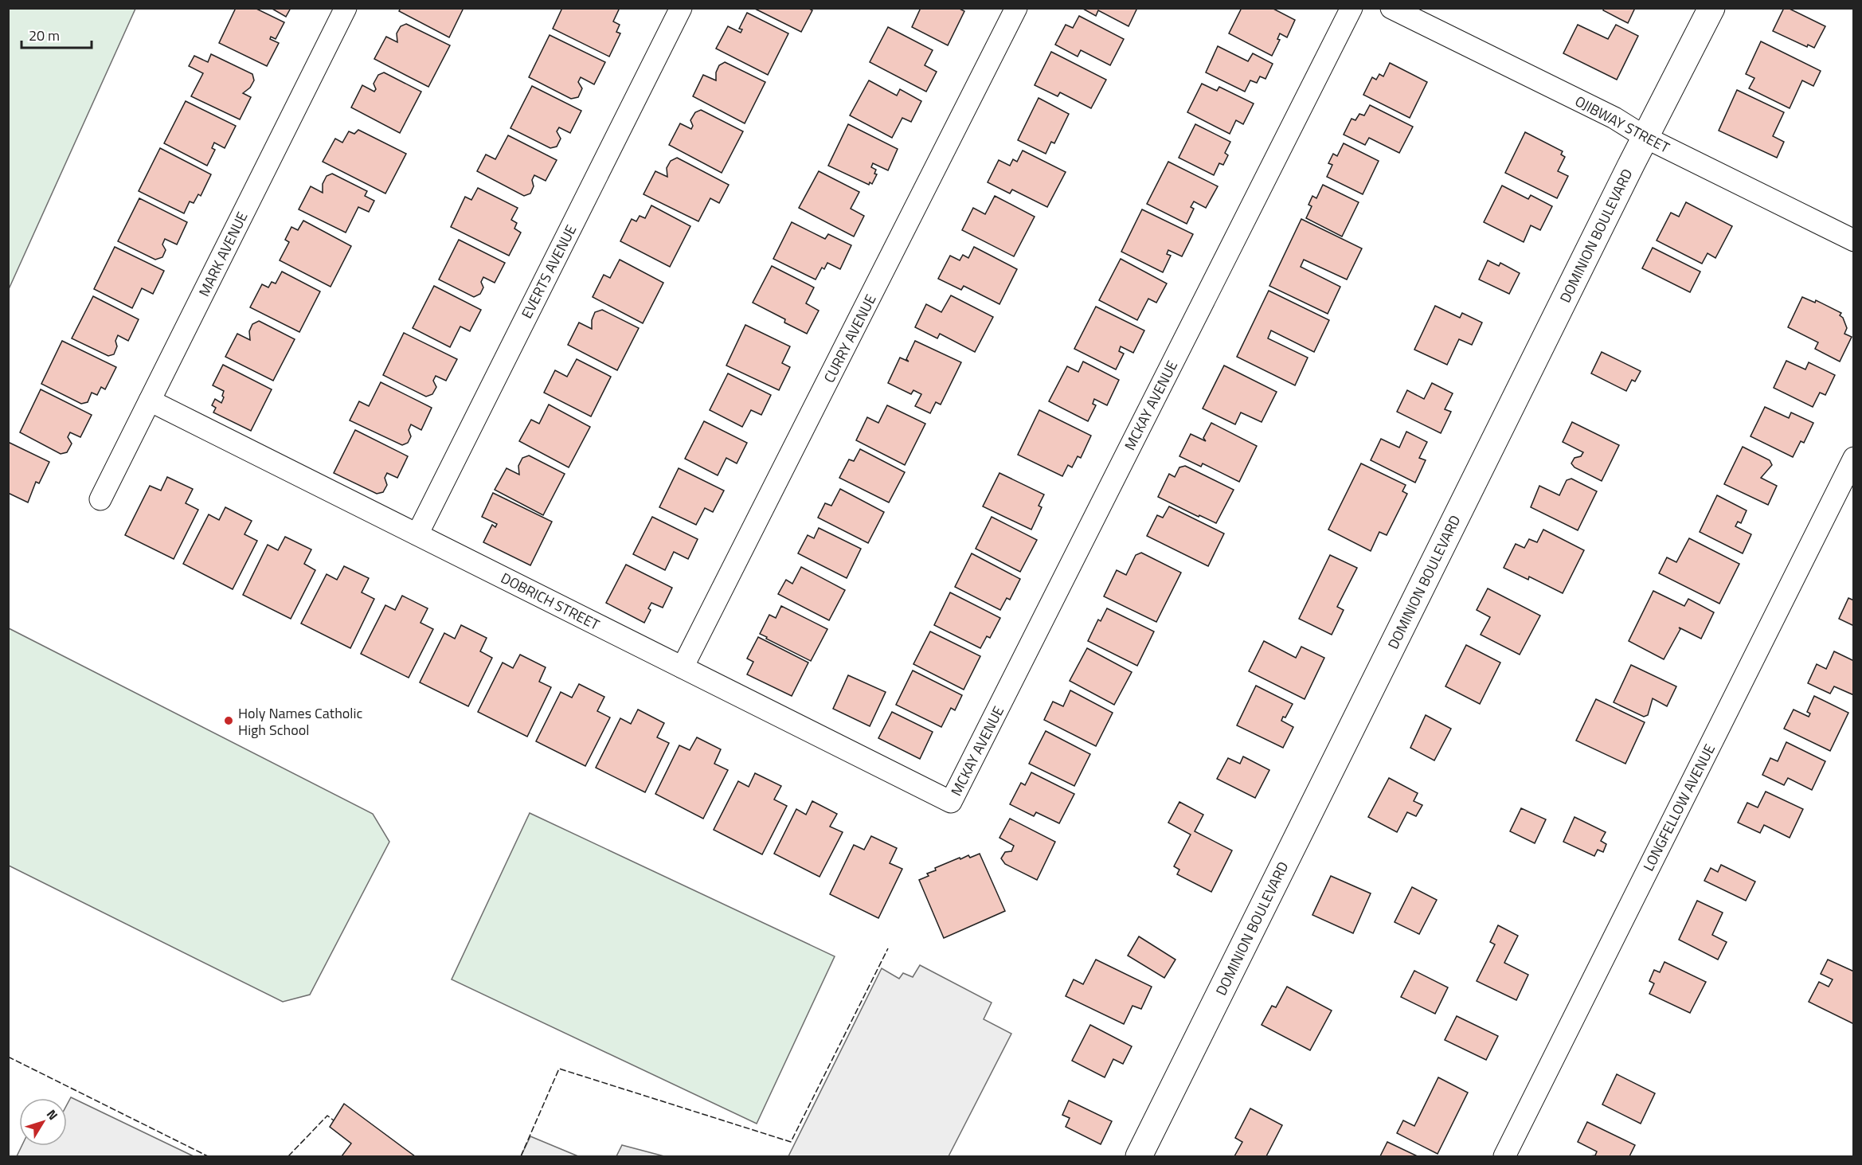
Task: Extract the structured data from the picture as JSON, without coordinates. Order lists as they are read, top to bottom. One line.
{"streets":{"street":["OJIBWAY STREET","DOMINION BOULEVARD","MARK AVENUE","EVERTS AVENUE","CURRY AVENUE","MCKAY AVENUE","DOBRICH STREET","LONGFELLOW AVENUE"]},"crossings":[["OJIBWAY STREET","DOMINION BOULEVARD"],["MARK AVENUE","DOBRICH STREET"],["EVERTS AVENUE","DOBRICH STREET"],["CURRY AVENUE","DOBRICH STREET"],["MCKAY AVENUE","DOBRICH STREET"]],"places":["Holy Names Catholic High School"],"scale_bar":"20 m","north":"top right"}
